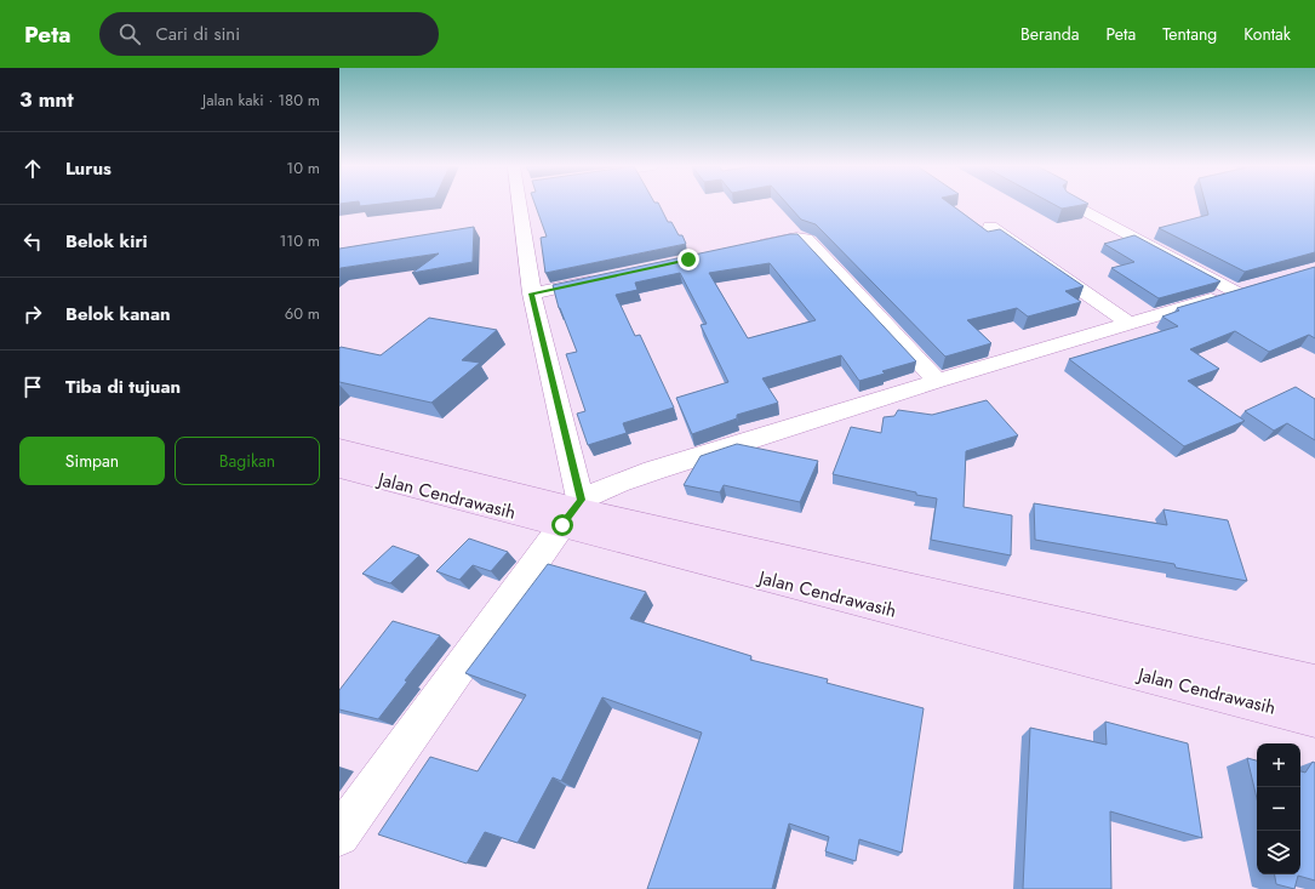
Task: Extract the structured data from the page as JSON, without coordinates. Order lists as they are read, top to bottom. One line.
{"streets":{"main road":["Jalan Cendrawasih"]},"page":{"header":"Peta","search":"Cari di sini","nav":["Beranda","Peta","Tentang","Kontak"],"heading":["3 mnt","Jalan kaki · 180 m"],"list":[["Lurus","10 m"],["Belok kiri","110 m"],["Belok kanan","60 m"],"Tiba di tujuan"],"buttons":["Simpan","Bagikan"],"map_buttons":["+","−"]}}
